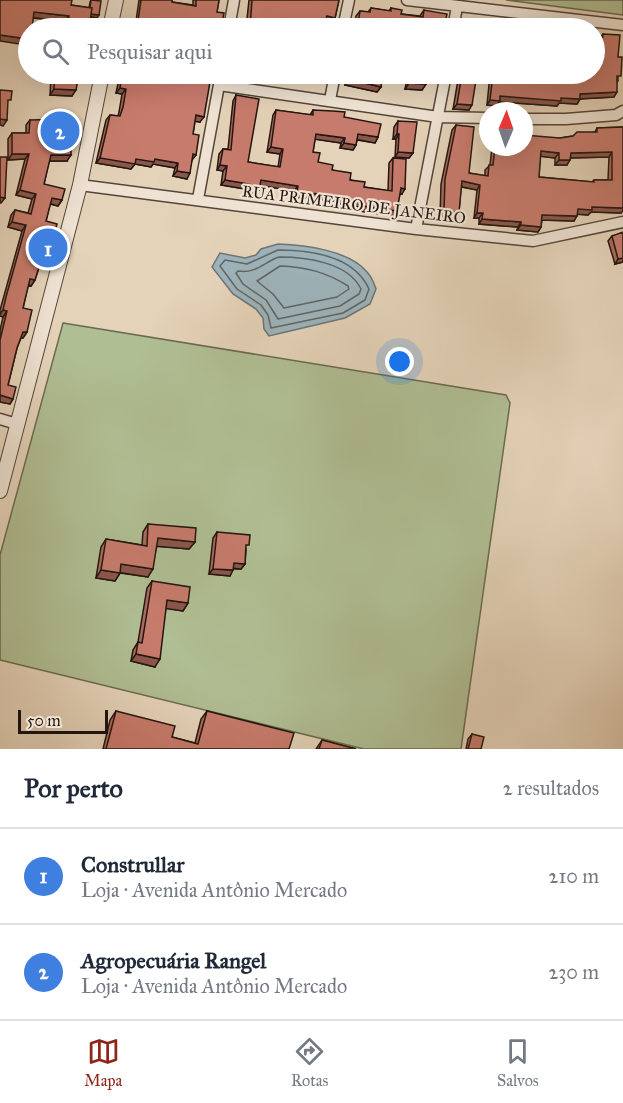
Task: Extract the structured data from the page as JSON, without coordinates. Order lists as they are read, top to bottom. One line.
{"streets":{"street":["RUA PRIMEIRO DE JANEIRO"]},"scale_bar":"50 m","north":"top","page":{"search":"Pesquisar aqui","pins":["2","1"],"scale":"50 m","heading":["Por perto","2 resultados"],"list":[{"mark":"1","name":"Construllar","note":"Loja · Avenida Antônio Mercado","value":"210 m"},{"mark":"2","name":"Agropecuária Rangel","note":"Loja · Avenida Antônio Mercado","value":"230 m"}],"nav":["Mapa","Rotas","Salvos"]}}
